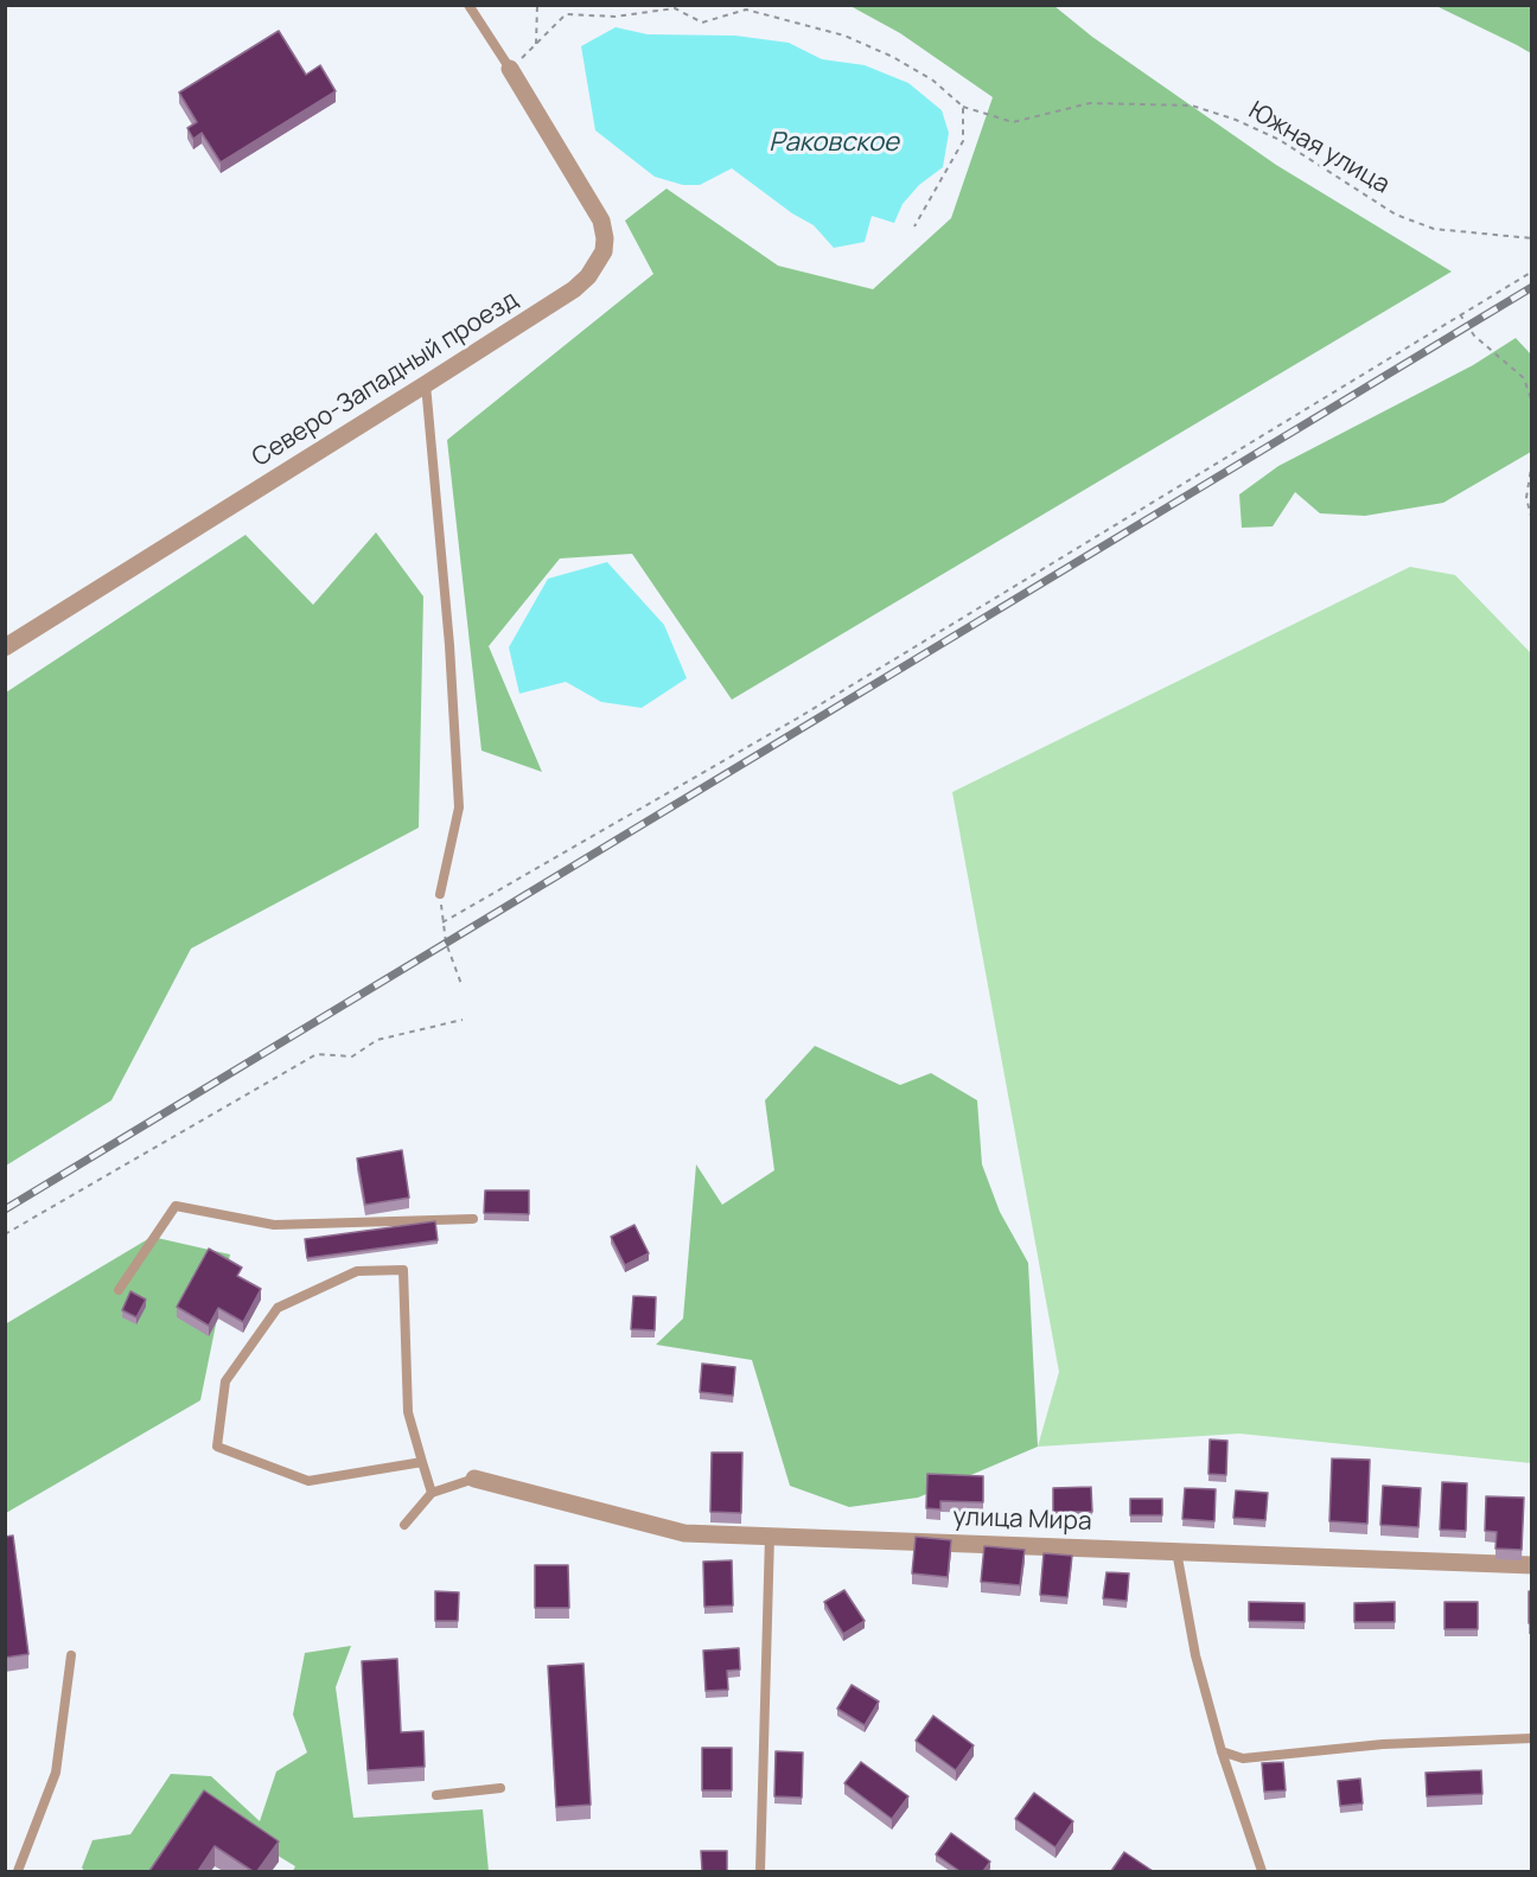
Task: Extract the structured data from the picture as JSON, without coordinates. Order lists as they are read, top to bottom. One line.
{"streets":{"street":["Северо-Западный проезд","улица Мира"],"path":["Южная улица"]},"water":["Раковское"]}
